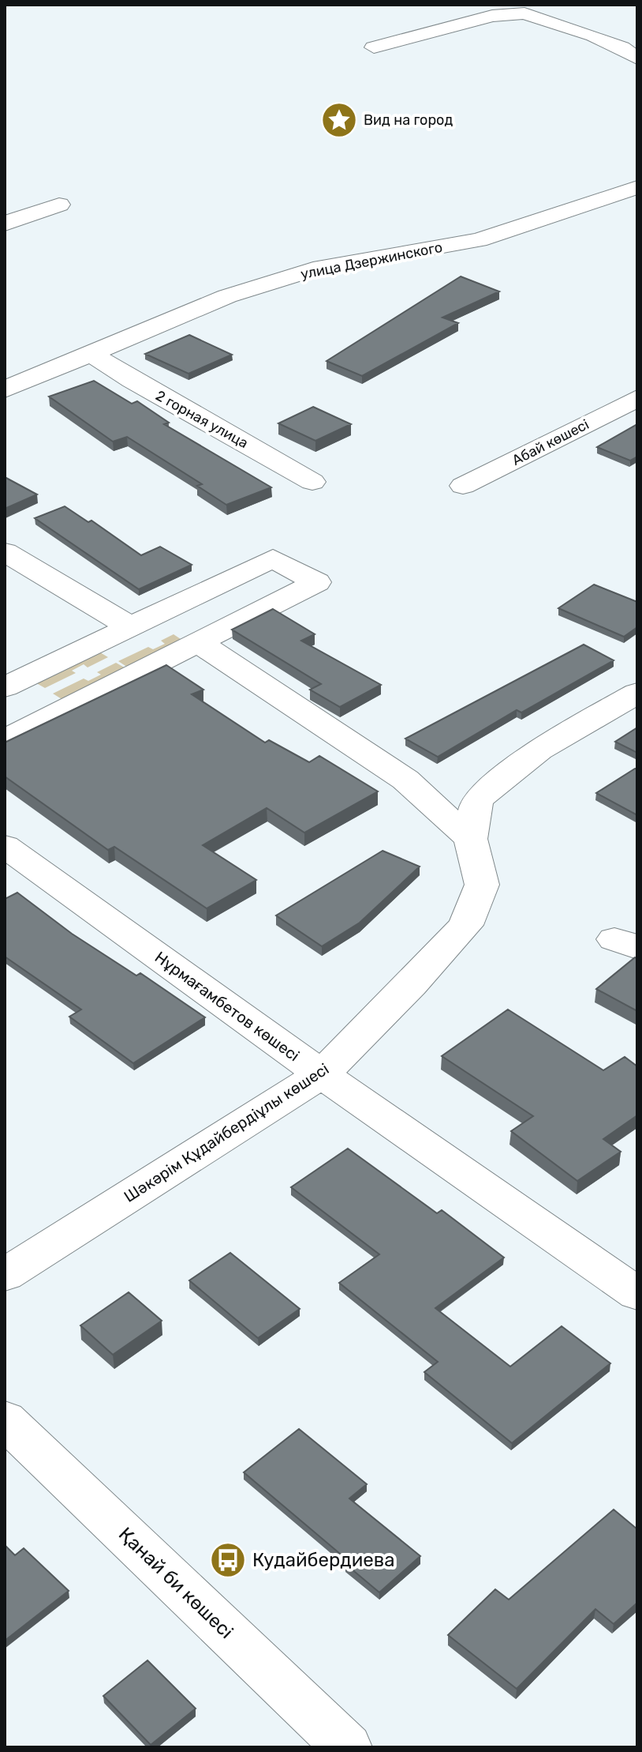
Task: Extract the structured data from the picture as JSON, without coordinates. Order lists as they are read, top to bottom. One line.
{"streets":{"street":["улица Дзержинского","2 горная улица","Абай көшесі","Нұрмағамбетов көшесі","Шәкәрім Құдайбердіұлы көшесі","Қанай би көшесі"]},"crossings":[["улица Дзержинского","2 горная улица"],["Нұрмағамбетов көшесі","Шәкәрім Құдайбердіұлы көшесі"]],"places":{"place":["Вид на город"],"bus stop":["Кудайбердиева"]}}
